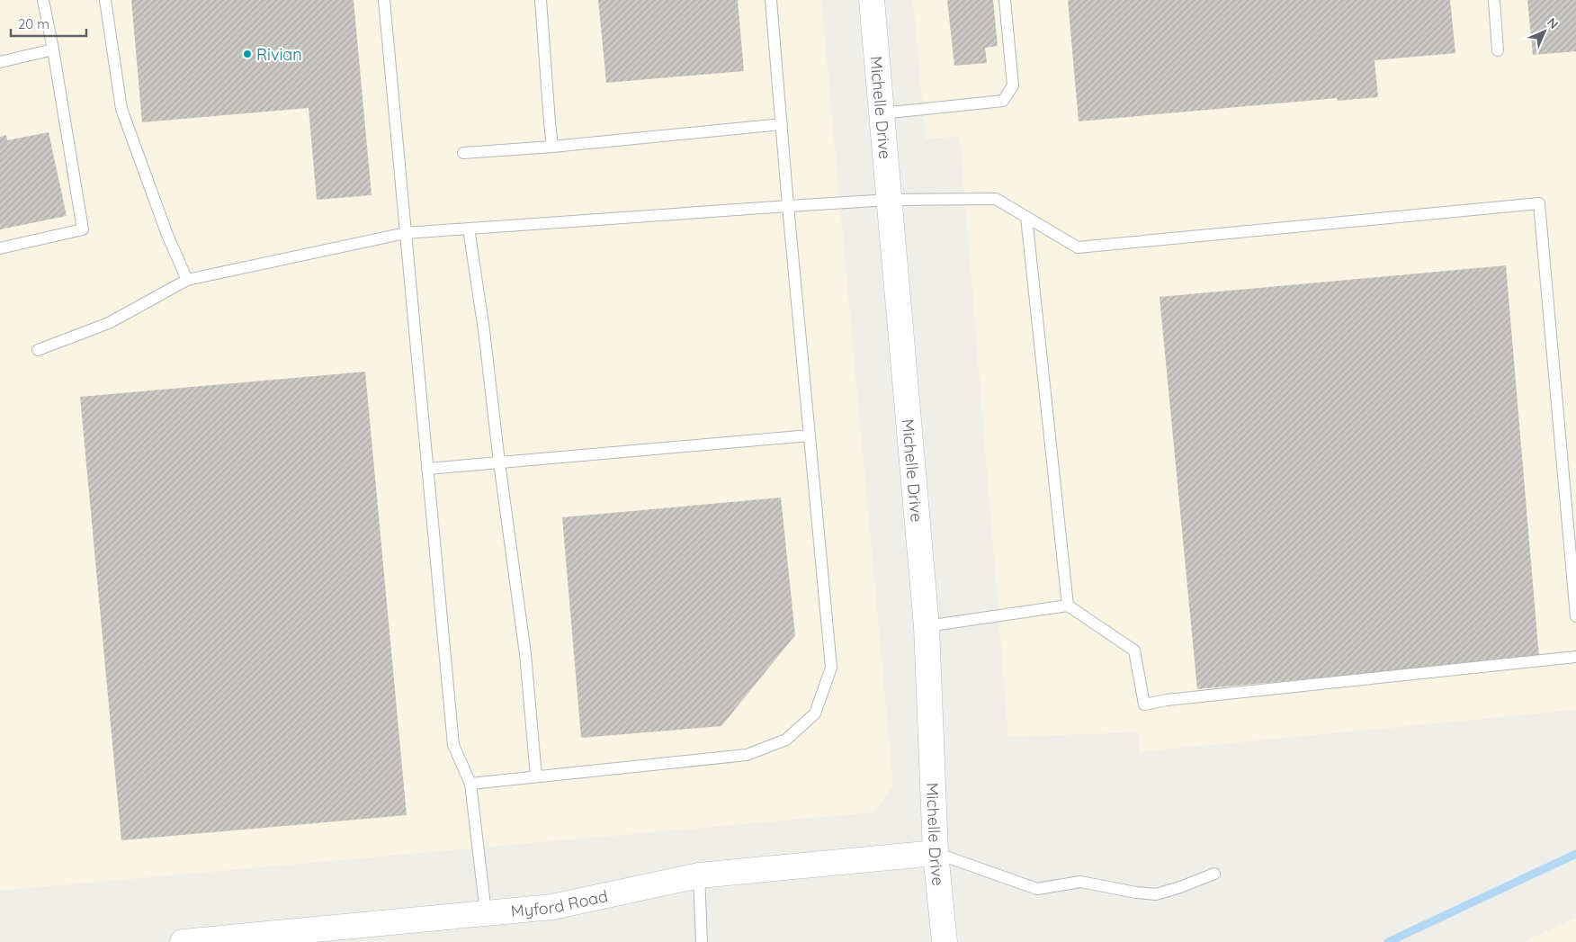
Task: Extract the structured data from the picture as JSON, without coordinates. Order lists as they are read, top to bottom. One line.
{"streets":{"street":["Michelle Drive","Myford Road"]},"crossings":[["Michelle Drive","Myford Road"]],"places":["Rivian"],"scale_bar":"20 m","north":"top right"}
